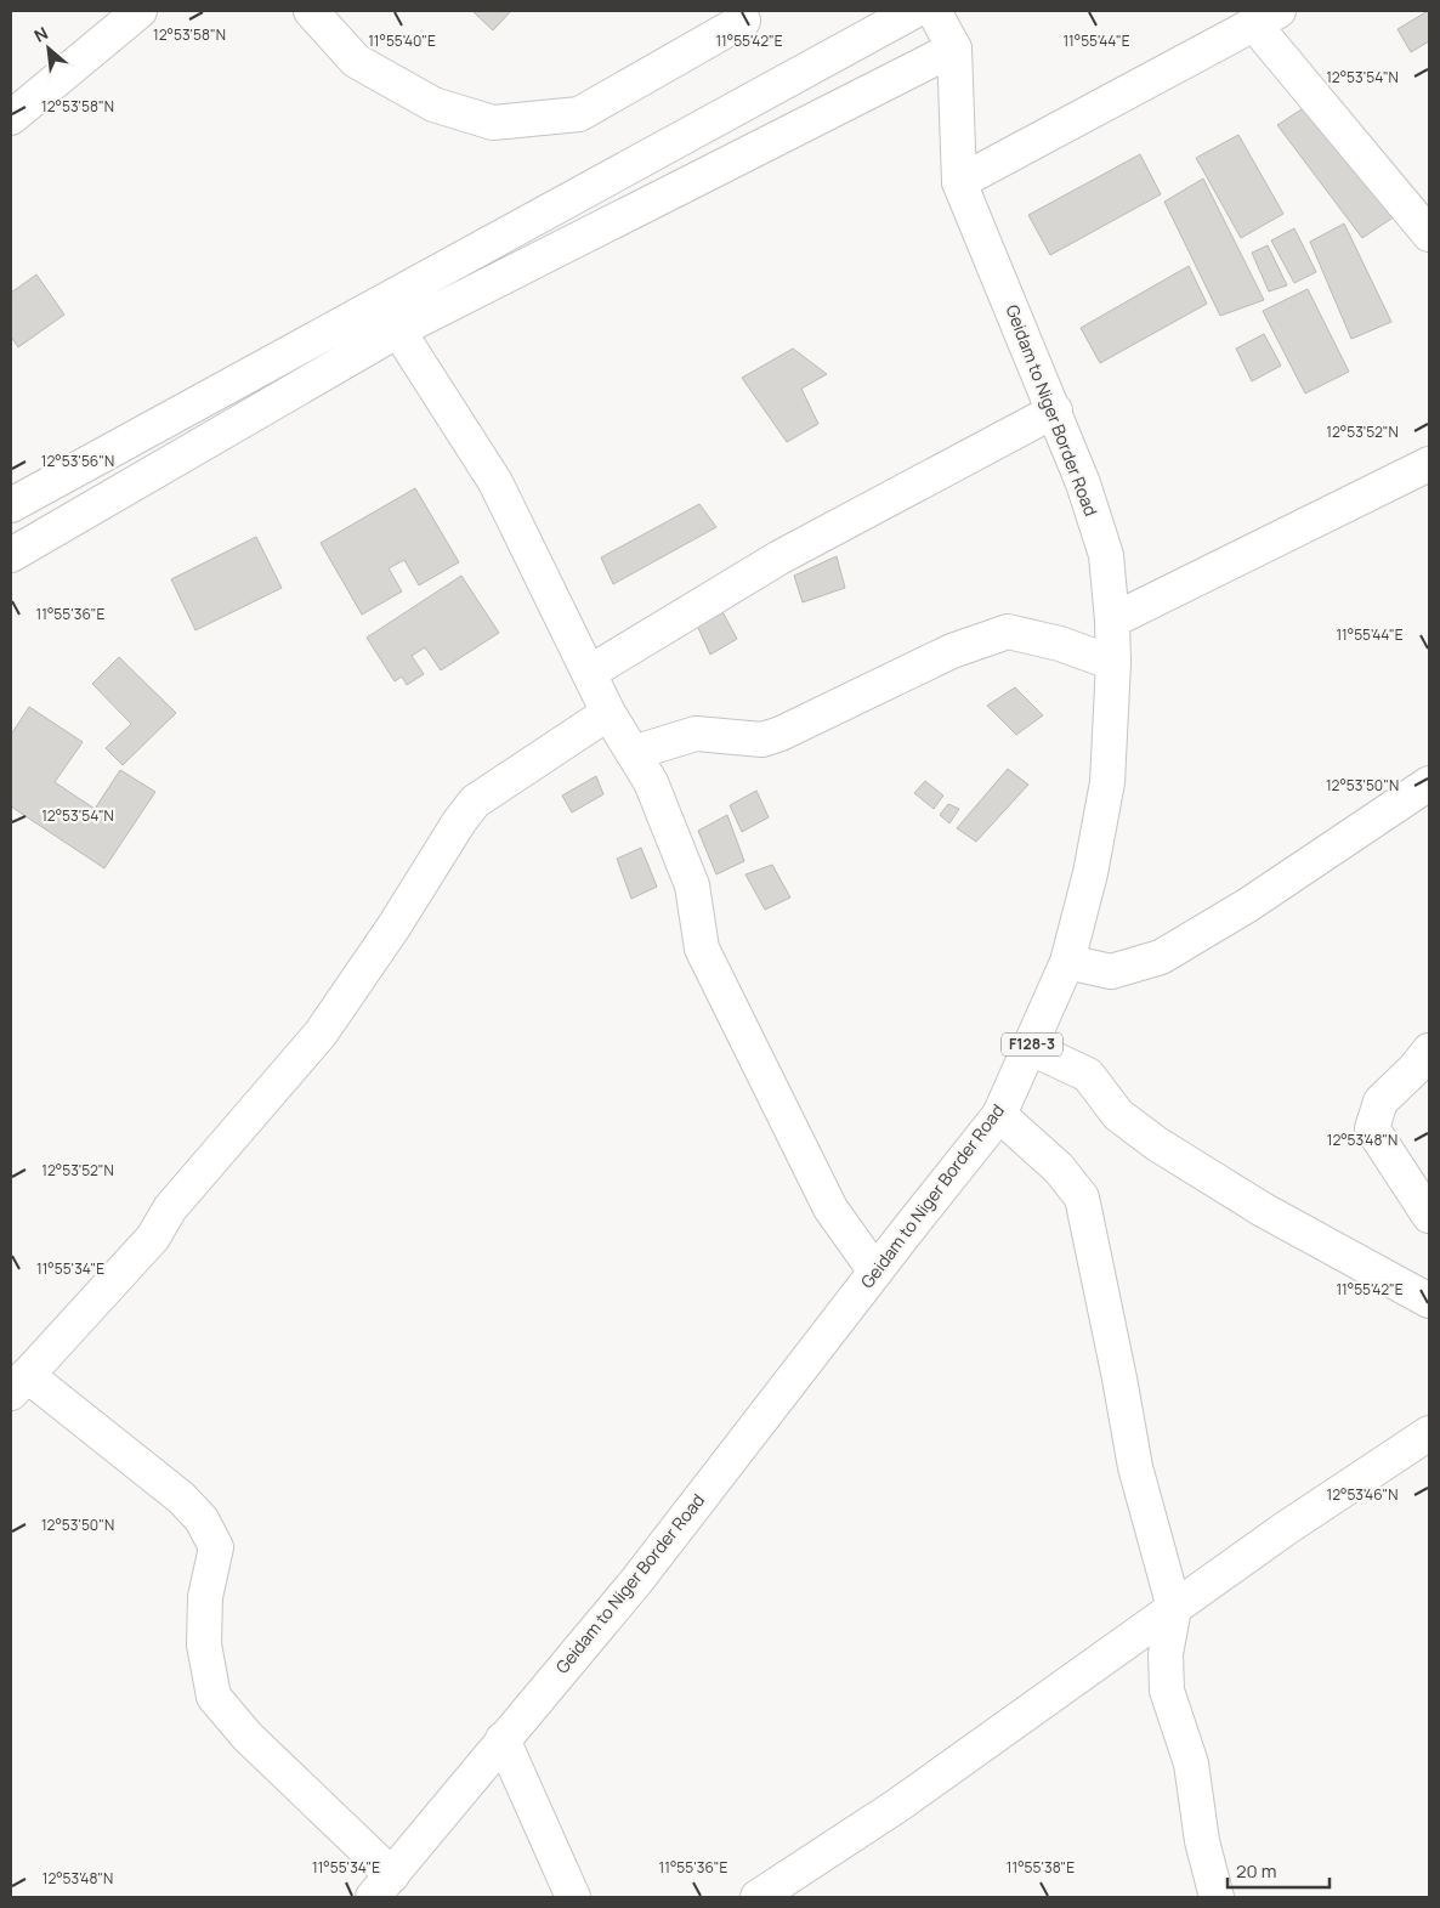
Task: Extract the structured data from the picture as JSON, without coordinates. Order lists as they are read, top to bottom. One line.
{"streets":{"street":["Geidam to Niger Border Road","F128-3"]},"scale_bar":"20 m","north":"top left","coordinates":["12°53'58\"N","11°55'40\"E","11°55'42\"E","11°55'44\"E","12°53'54\"N","12°53'52\"N","12°53'56\"N","11°55'36\"E","12°53'50\"N","12°53'48\"N","11°55'34\"E","12°53'46\"N","11°55'38\"E"]}
